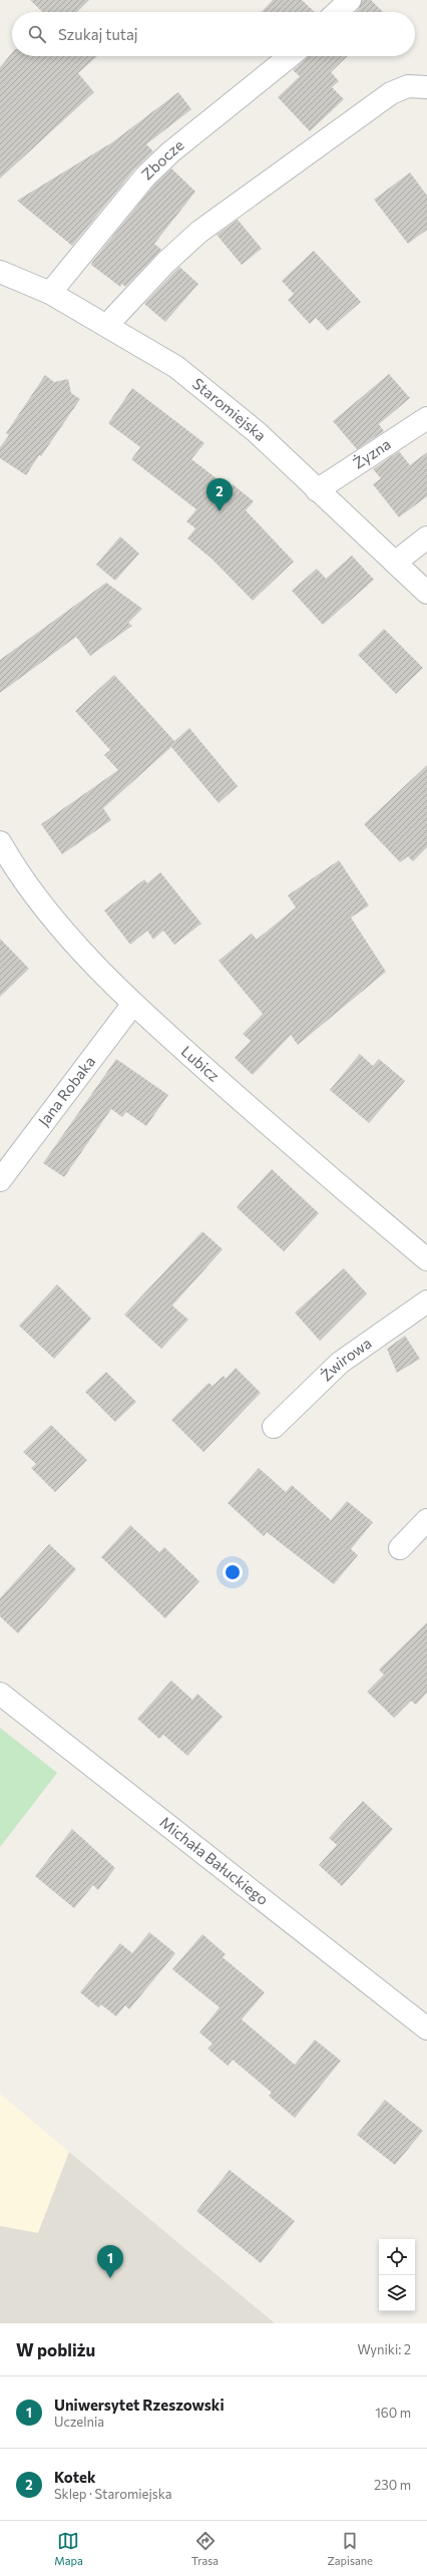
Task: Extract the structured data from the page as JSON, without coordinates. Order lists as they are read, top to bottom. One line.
{"streets":{"street":["Zbocze","Staromiejska","Żyzna","Lubicz","Jana Robaka","Żwirowa","Michała Bałuckiego"]},"crossings":[["Zbocze","Staromiejska"],["Staromiejska","Żyzna"],["Lubicz","Jana Robaka"]],"page":{"search":"Szukaj tutaj","pins":["2","1"],"heading":["W pobliżu","Wyniki: 2"],"list":[{"mark":"1","name":"Uniwersytet Rzeszowski","note":"Uczelnia","value":"160 m"},{"mark":"2","name":"Kotek","note":"Sklep · Staromiejska","value":"230 m"}],"nav":["Mapa","Trasa","Zapisane"]}}
